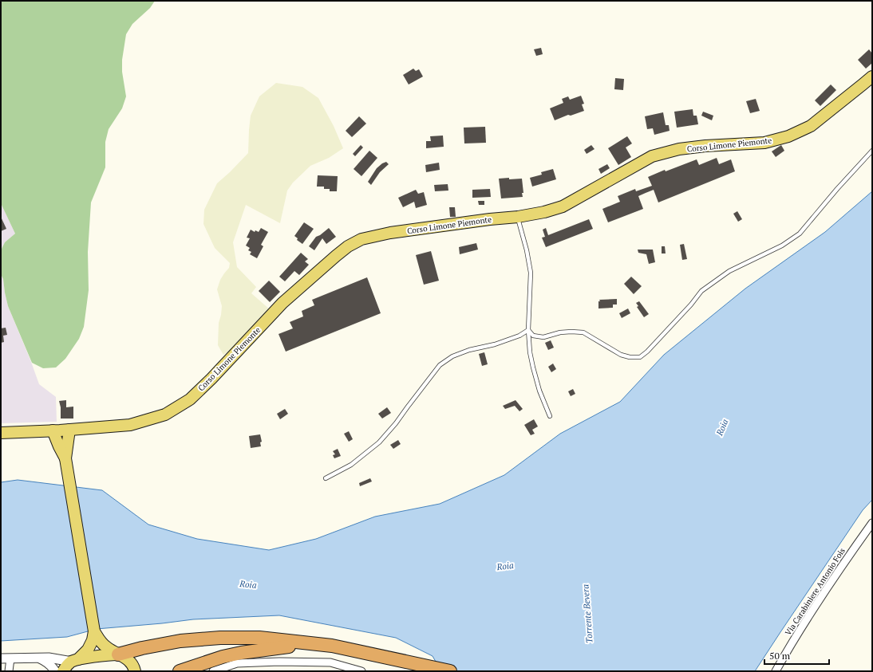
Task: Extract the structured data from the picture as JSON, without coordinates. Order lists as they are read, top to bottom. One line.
{"streets":{"main road":["Corso Limone Piemonte"],"street":["Via Carabiniere Antonio Fois"]},"water":["Roia","Torrente Bevera"],"scale_bar":"50 m"}
